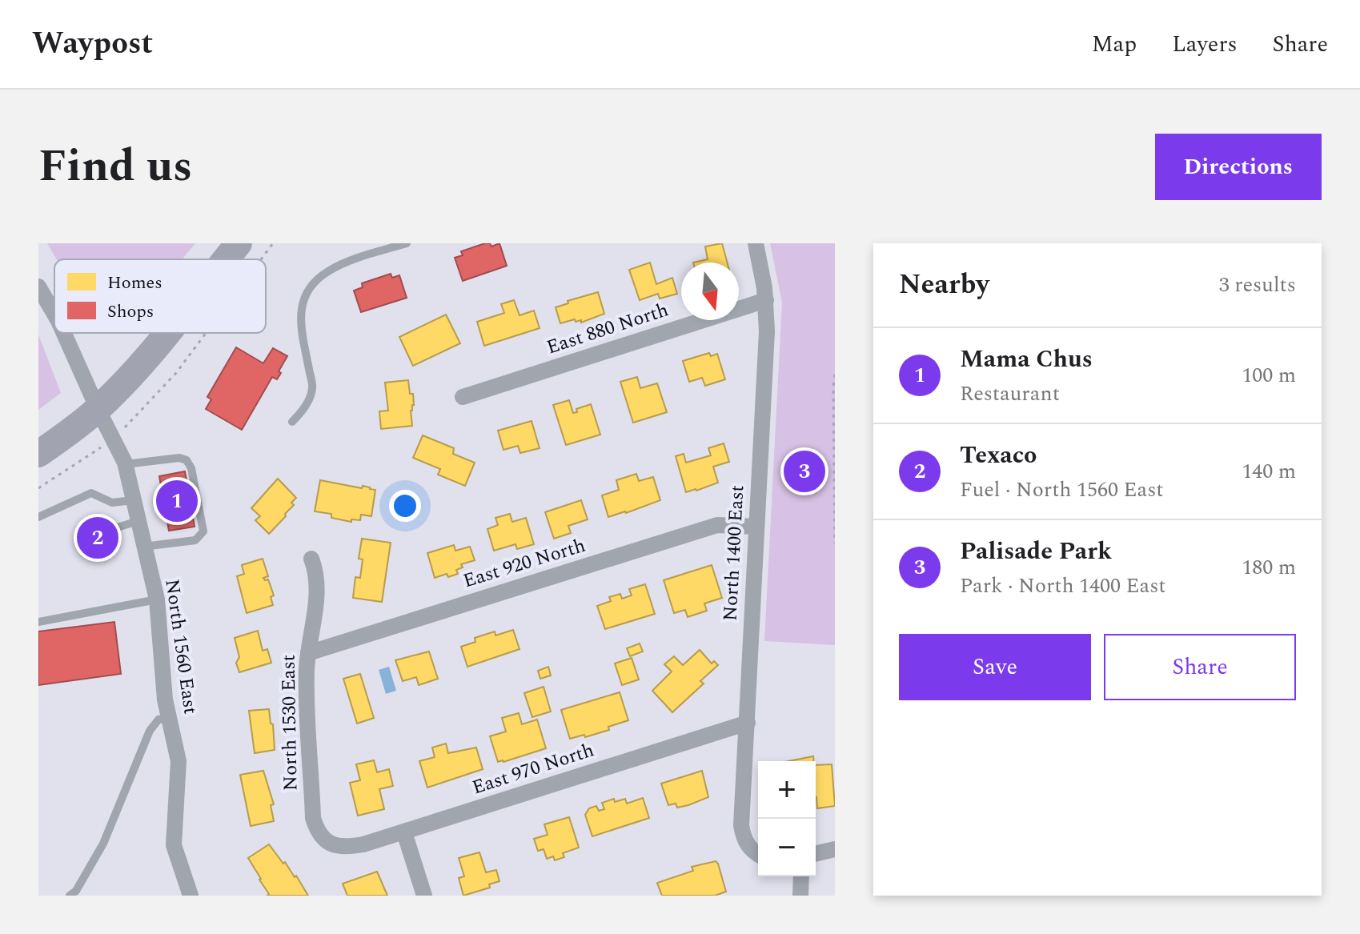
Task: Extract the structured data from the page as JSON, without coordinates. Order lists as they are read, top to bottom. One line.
{"streets":{"street":["East 880 North","North 1400 East","East 920 North","North 1560 East","North 1530 East","East 970 North"]},"crossings":[["East 880 North","North 1400 East"],["North 1400 East","East 920 North"],["North 1400 East","East 970 North"],["East 920 North","North 1530 East"],["North 1530 East","East 970 North"]],"legend":["Homes","Shops"],"north":"bottom","page":{"header":"Waypost","nav":["Map","Layers","Share"],"title":"Find us","buttons":["Directions",["Save","Share"]],"heading":["Nearby","3 results"],"list":[{"mark":"1","name":"Mama Chus","note":"Restaurant","value":"100 m"},{"mark":"2","name":"Texaco","note":"Fuel · North 1560 East","value":"140 m"},{"mark":"3","name":"Palisade Park","note":"Park · North 1400 East","value":"180 m"}],"pins":["3","1","2"],"map_buttons":["+","−"]}}
